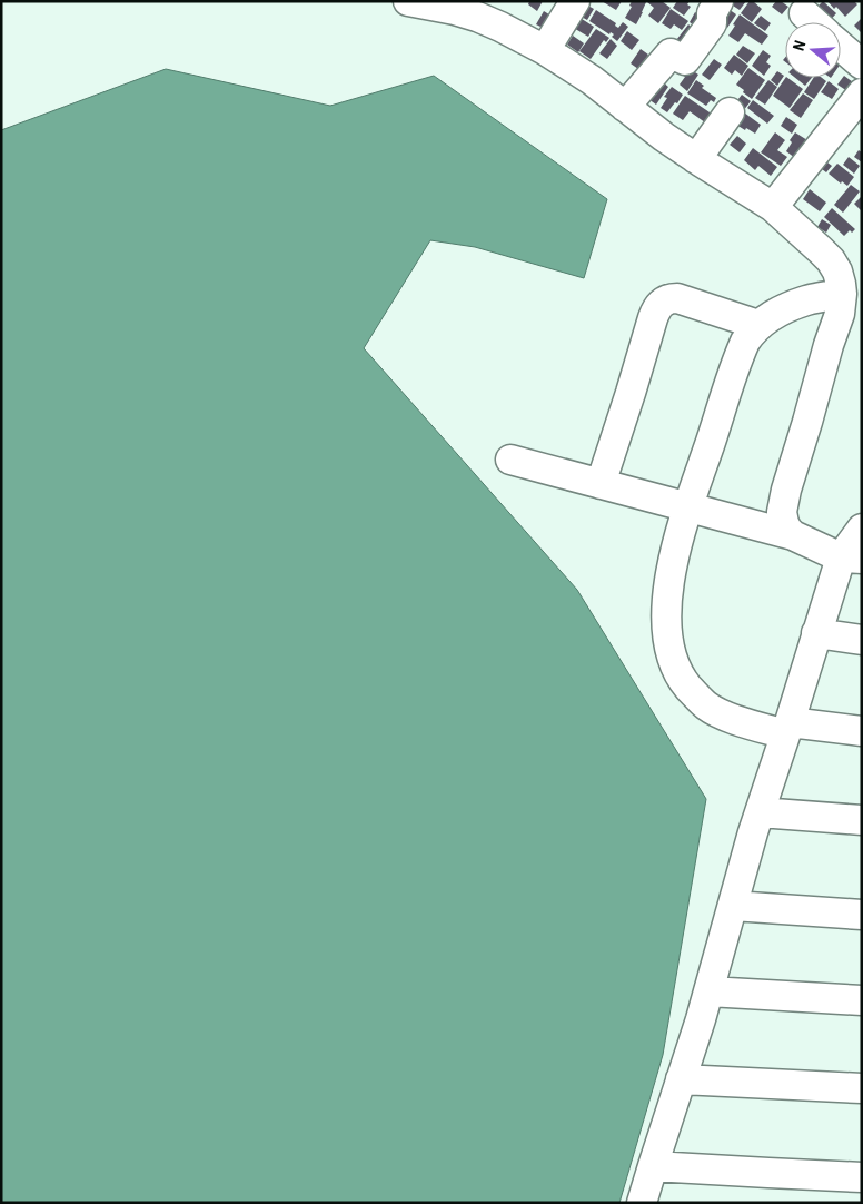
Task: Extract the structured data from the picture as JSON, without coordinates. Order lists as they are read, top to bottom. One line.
{"north":"left"}
